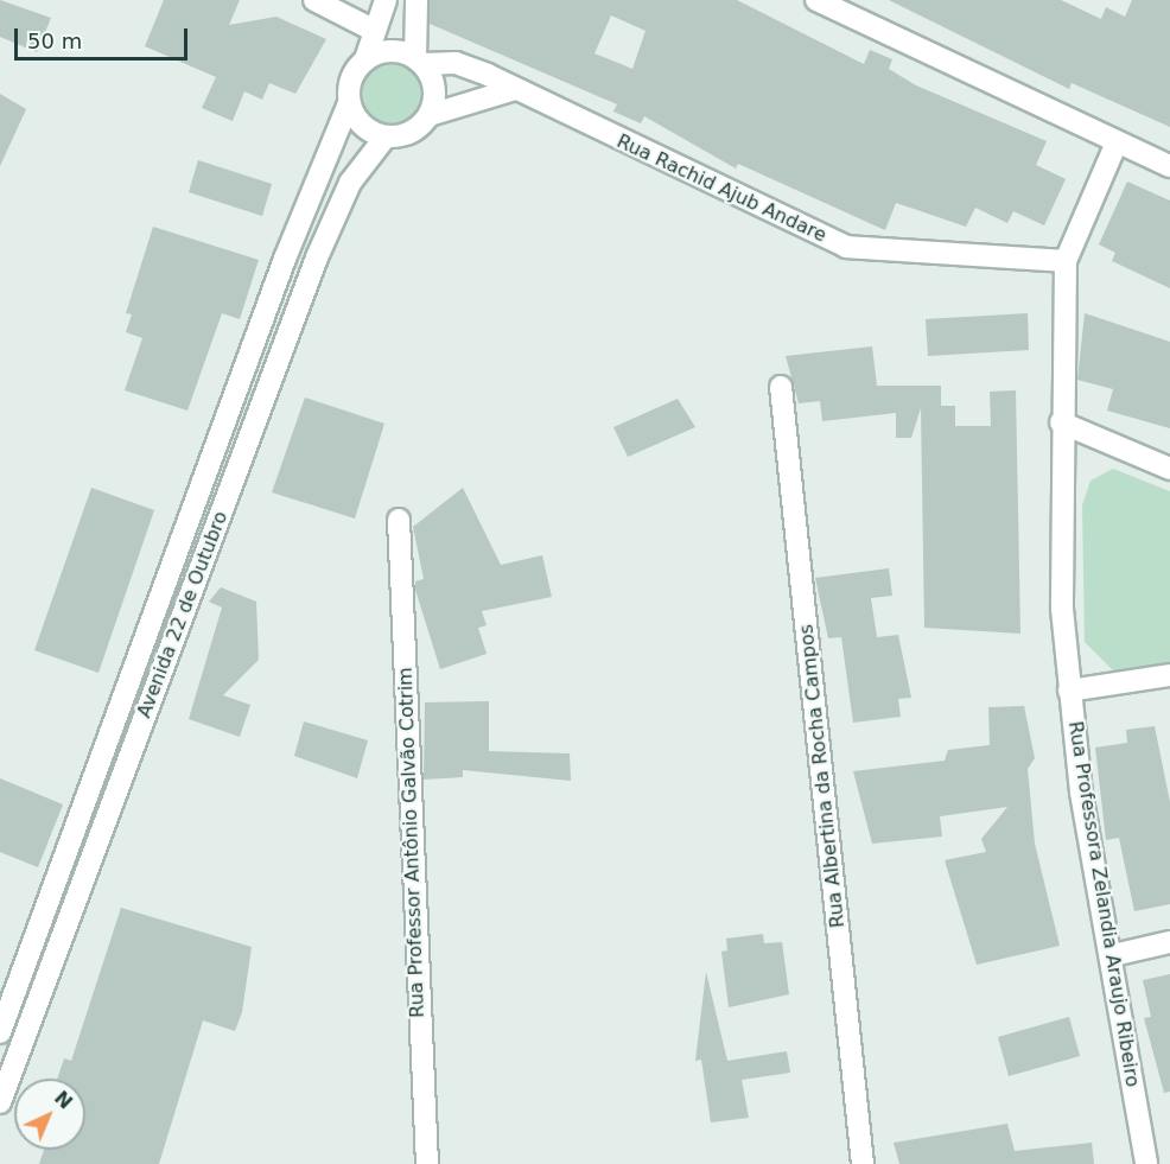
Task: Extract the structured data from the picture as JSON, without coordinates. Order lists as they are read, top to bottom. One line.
{"streets":{"street":["Rua Rachid Ajub Andare","Avenida 22 de Outubro","Rua Albertina da Rocha Campos","Rua Professor Antônio Galvão Cotrim","Rua Professora Zelandia Araujo Ribeiro"]},"crossings":[["Rua Rachid Ajub Andare","Avenida 22 de Outubro"],["Rua Rachid Ajub Andare","Rua Professora Zelandia Araujo Ribeiro"]],"scale_bar":"50 m","north":"top right"}
